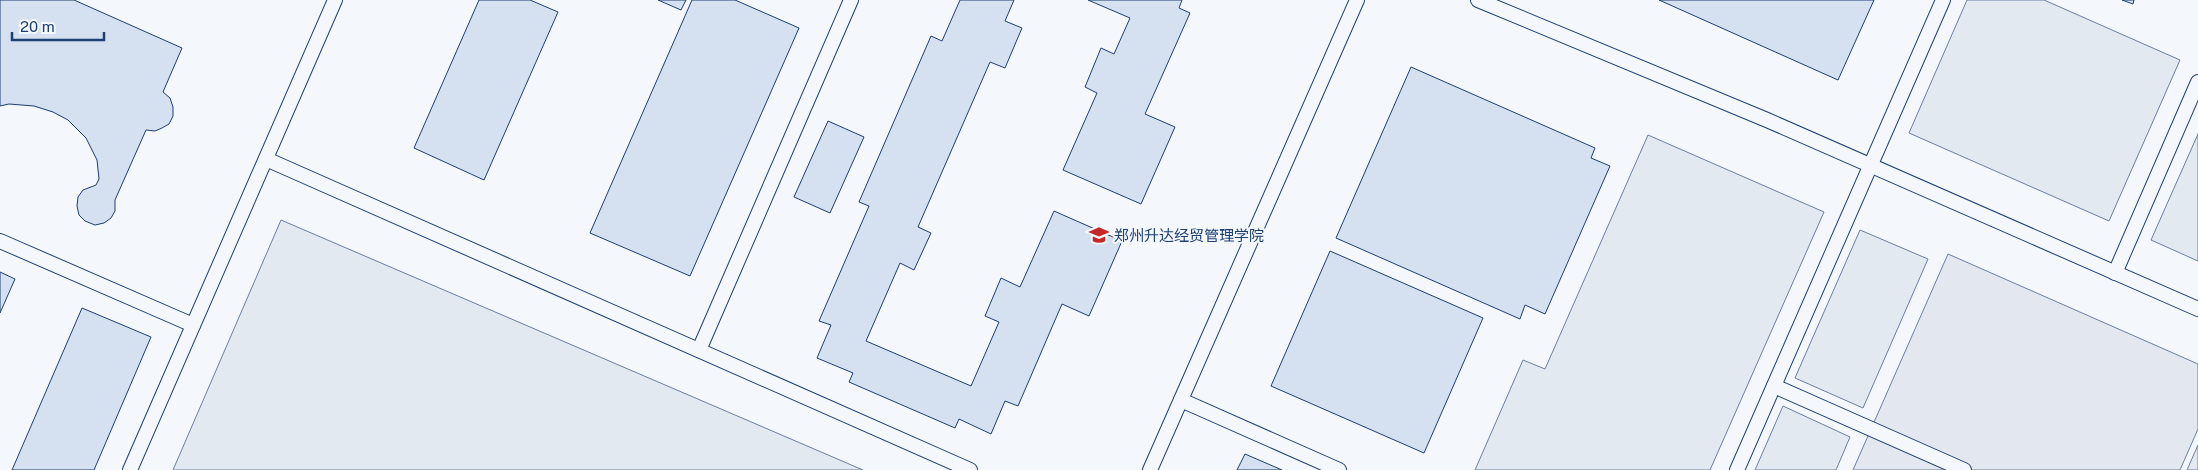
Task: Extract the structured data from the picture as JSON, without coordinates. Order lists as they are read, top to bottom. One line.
{"places":{"school or university":["郑州升达经贸管理学院"]},"scale_bar":"20 m"}
